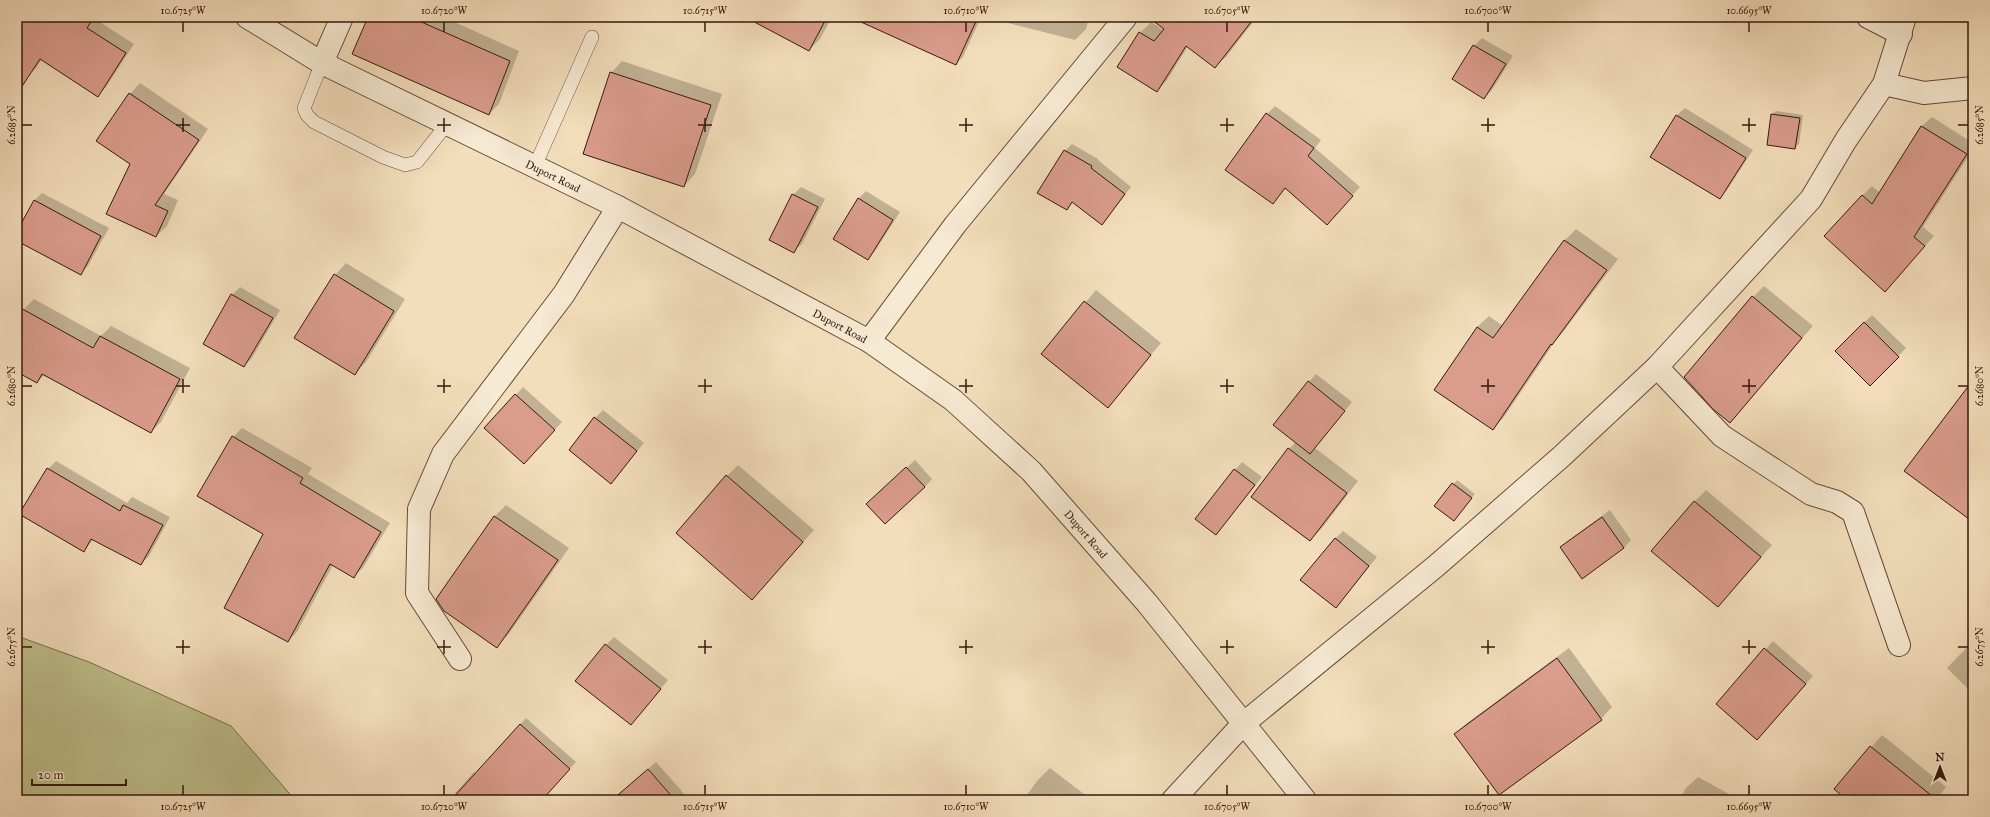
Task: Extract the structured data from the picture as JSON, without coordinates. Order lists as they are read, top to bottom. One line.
{"streets":{"street":["Duport Road"]},"scale_bar":"20 m","north":"top","coordinates":["10.6725°W","10.6720°W","10.6715°W","10.6710°W","10.6705°W","10.6700°W","10.6695°W","6.2685°N","6.2680°N","6.2675°N"]}
